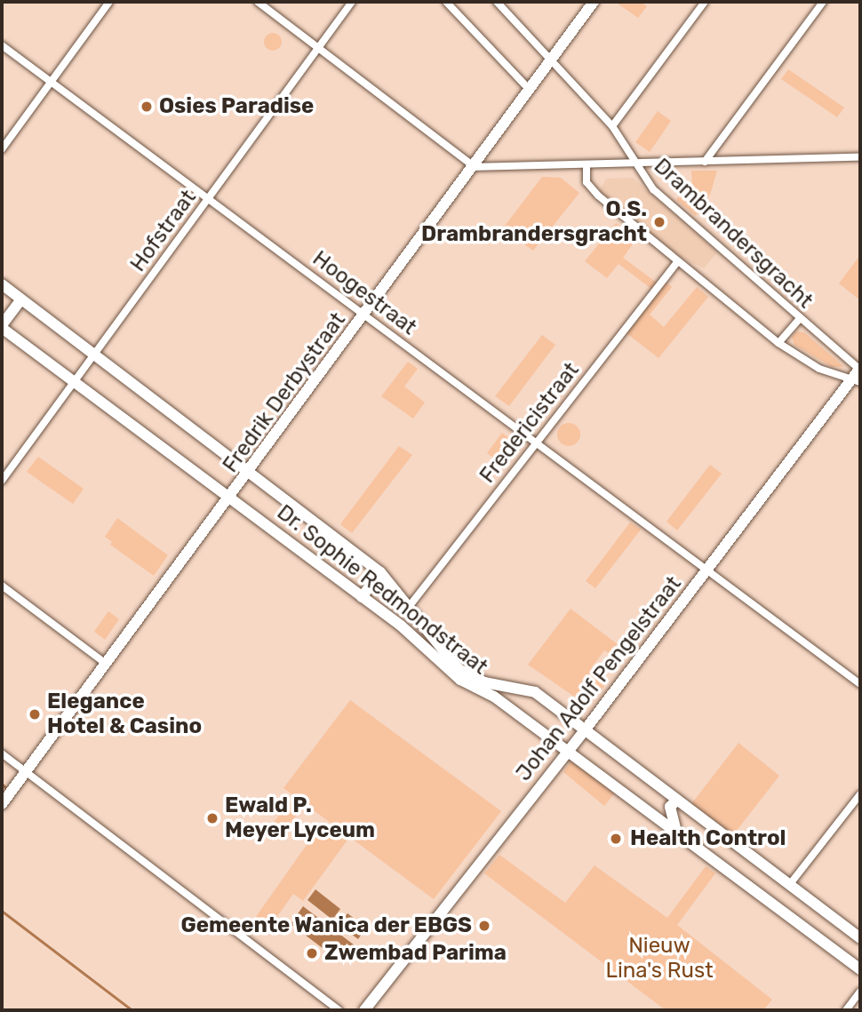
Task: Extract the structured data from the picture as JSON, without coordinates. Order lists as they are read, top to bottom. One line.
{"streets":{"street":["Hofstraat","Drambrandersgracht","Hoogestraat","Fredrik Derbystraat","Fredericistraat","Dr. Sophie Redmondstraat","Johan Adolf Pengelstraat"]},"crossings":[["Hofstraat","Hoogestraat"],["Hofstraat","Dr. Sophie Redmondstraat"],["Drambrandersgracht","Fredrik Derbystraat"],["Drambrandersgracht","Johan Adolf Pengelstraat"],["Hoogestraat","Fredrik Derbystraat"],["Hoogestraat","Fredericistraat"],["Hoogestraat","Johan Adolf Pengelstraat"],["Fredrik Derbystraat","Dr. Sophie Redmondstraat"],["Fredericistraat","Dr. Sophie Redmondstraat"],["Dr. Sophie Redmondstraat","Johan Adolf Pengelstraat"]],"parks":["Nieuw Lina's Rust"],"places":["Osies Paradise","O.S. Drambrandersgracht","Elegance Hotel & Casino","Ewald P. Meyer Lyceum","Health Control","Gemeente Wanica der EBGS","Zwembad Parima"]}
